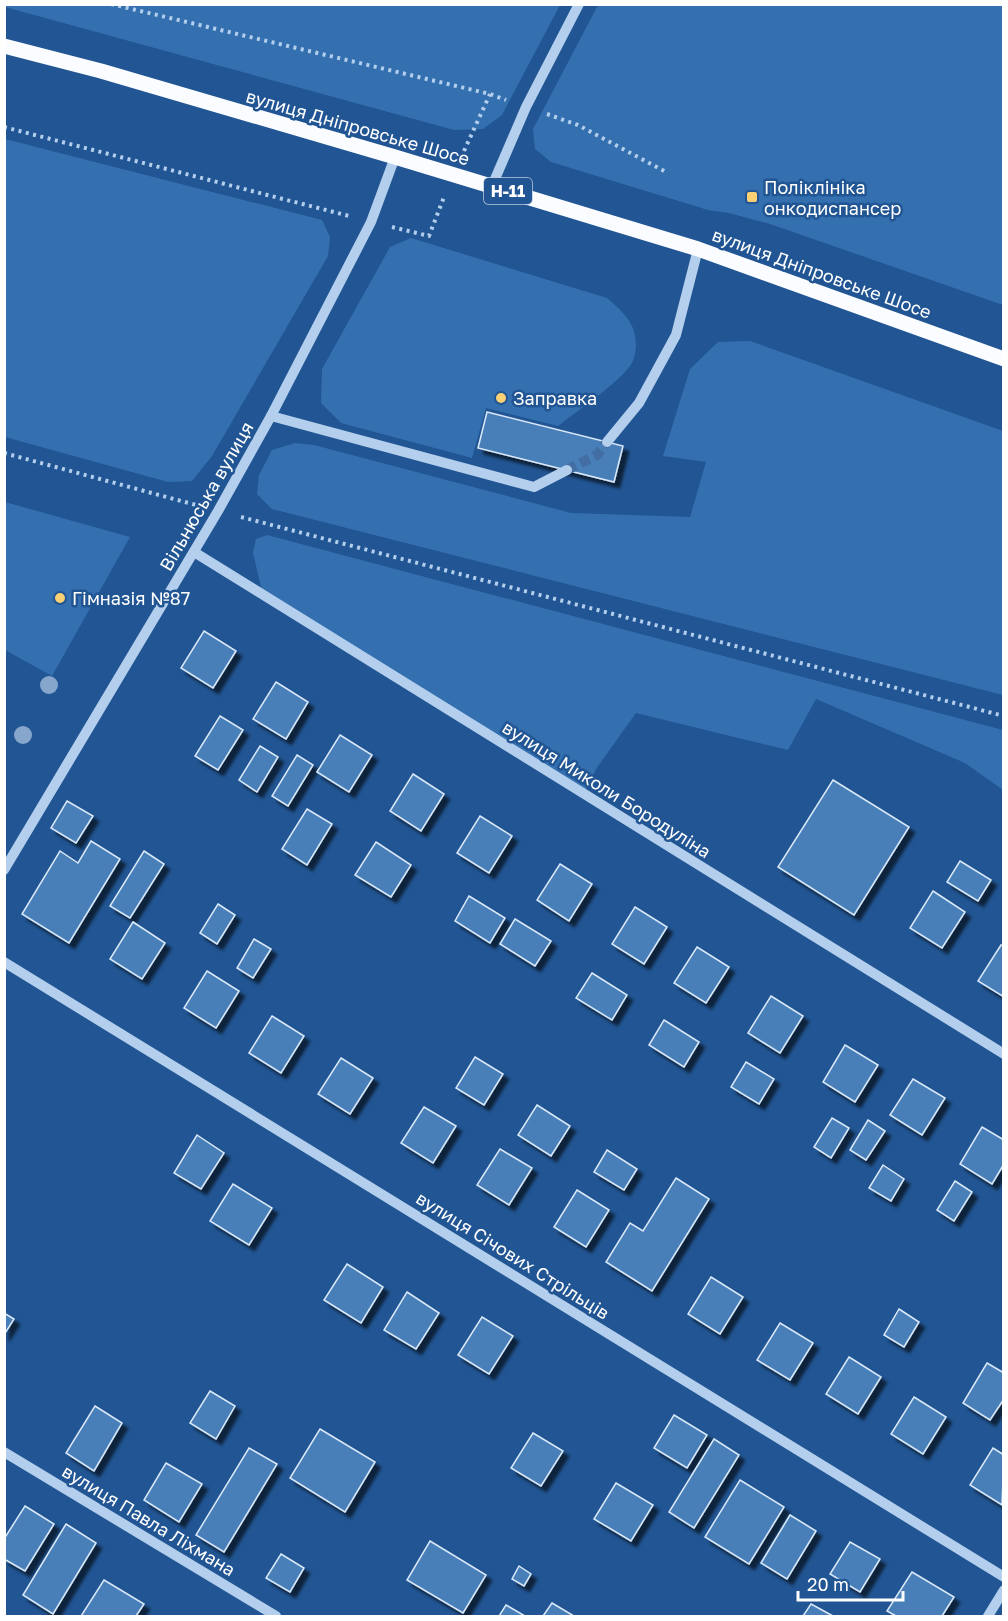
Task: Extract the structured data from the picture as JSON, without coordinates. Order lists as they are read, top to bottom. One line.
{"streets":{"main road":["вулиця Дніпровське Шосе","Н-11"],"street":["Вільнюська вулиця","вулиця Миколи Бородуліна","вулиця Січових Стрільців","вулиця Павла Ліхмана"]},"crossings":[["вулиця Дніпровське Шосе","Вільнюська вулиця"],["Вільнюська вулиця","вулиця Миколи Бородуліна"]],"places":{"transit":["Поліклініка онкодиспансер"],"other":["Заправка","Гімназія №87"]},"scale_bar":"20 m"}
